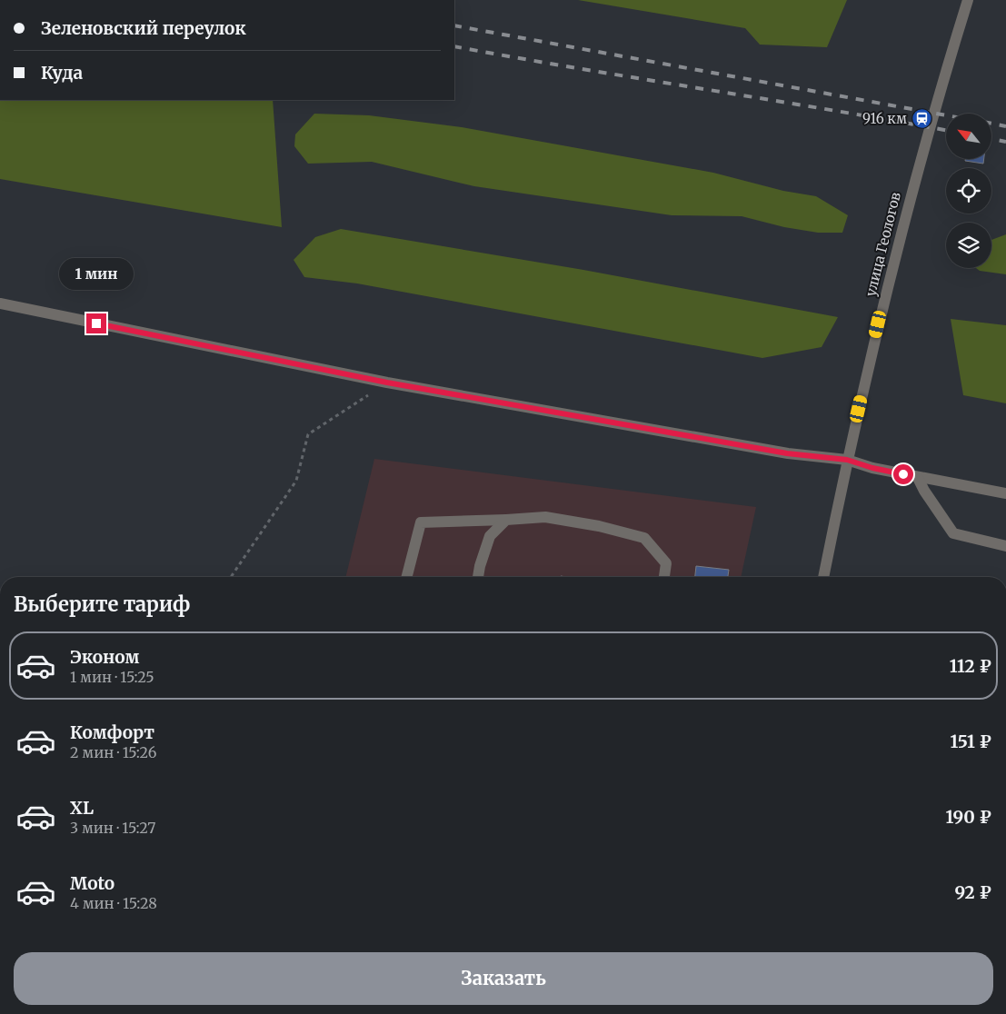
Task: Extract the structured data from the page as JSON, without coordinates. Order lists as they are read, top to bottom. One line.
{"streets":{"street":["улица Геологов"]},"places":{"station":["916 км"]},"north":"top left","page":{"banner":["Зеленовский переулок","Куда"],"bubble":"1 мин","heading":"Выберите тариф","list":[{"name":"Эконом","note":"1 мин · 15:25","value":"112 ₽"},{"name":"Комфорт","note":"2 мин · 15:26","value":"151 ₽"},{"name":"XL","note":"3 мин · 15:27","value":"190 ₽"},{"name":"Moto","note":"4 мин · 15:28","value":"92 ₽"}],"buttons":"Заказать"}}
